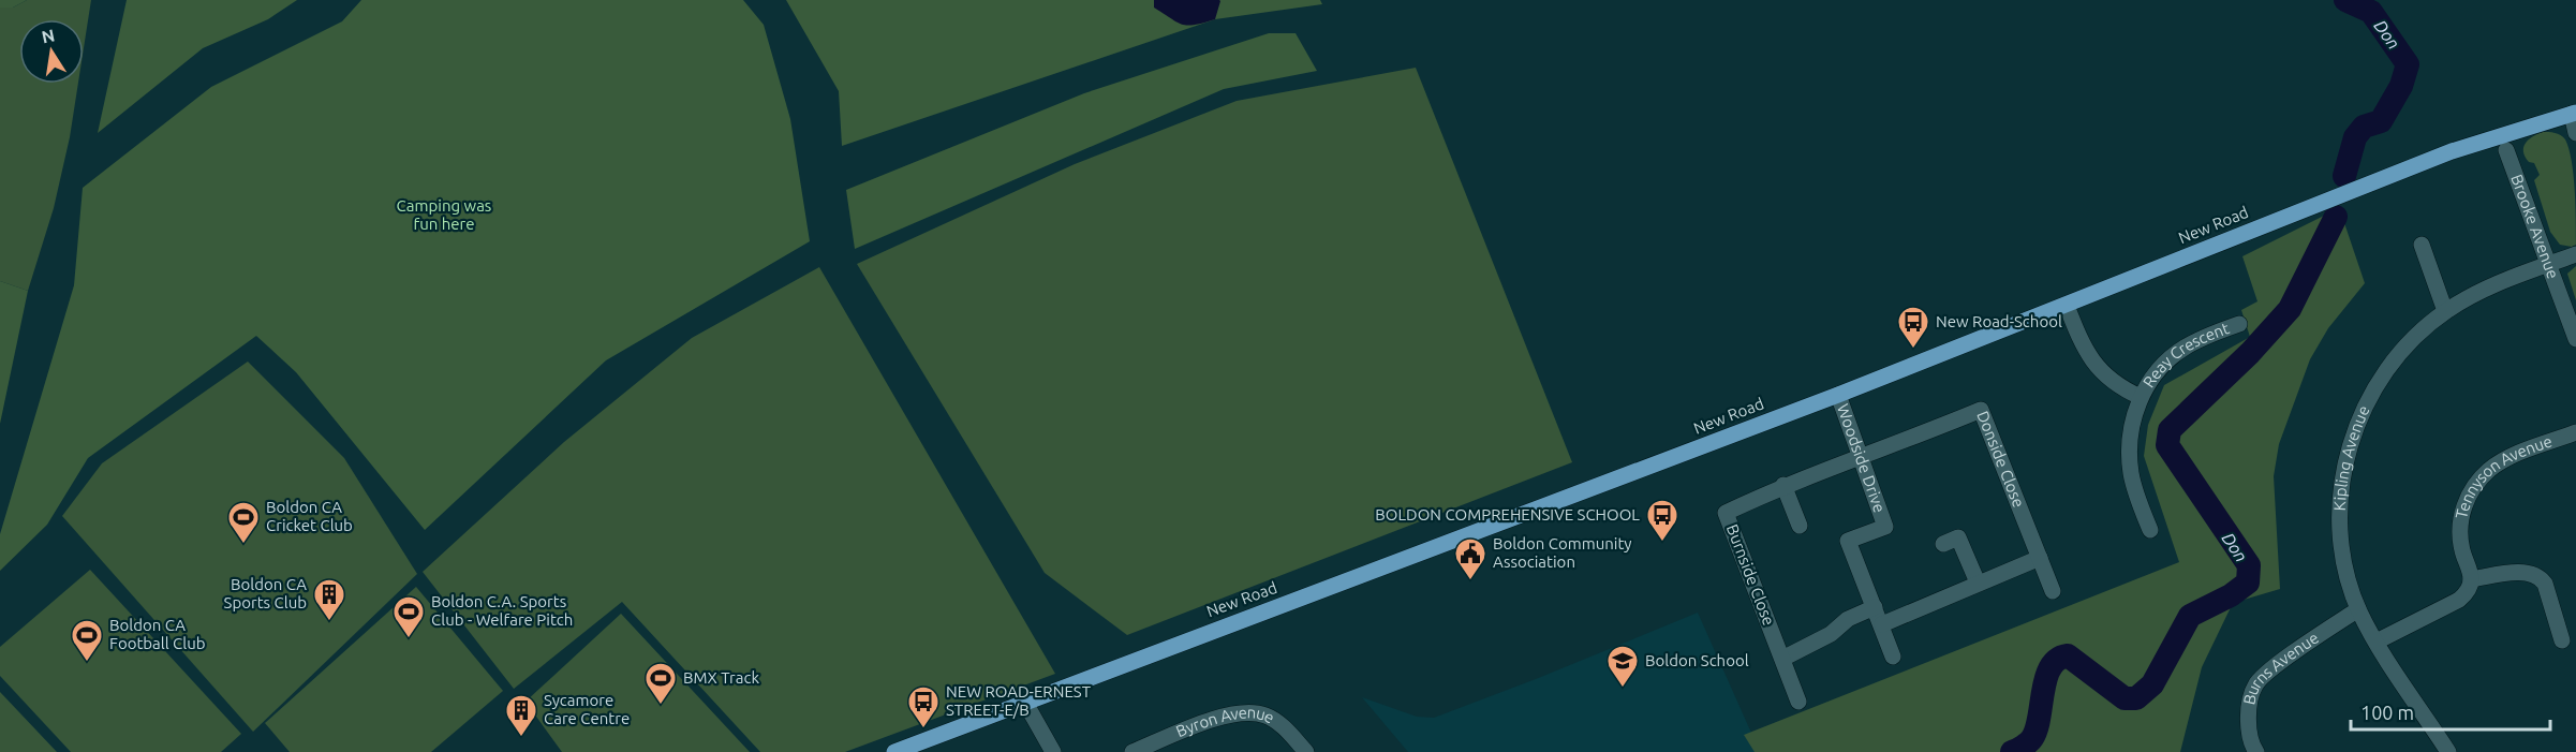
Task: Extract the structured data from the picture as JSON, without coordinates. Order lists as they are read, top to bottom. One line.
{"streets":{"main road":["New Road"],"street":["Brooke Avenue","Reay Crescent","Woodside Drive","Kipling Avenue","Donside Close","Tennyson Avenue","Burnside Close","Burns Avenue","Byron Avenue"]},"crossings":[["New Road","Reay Crescent"],["New Road","Woodside Drive"],["Brooke Avenue","Kipling Avenue"],["Woodside Drive","Donside Close"],["Woodside Drive","Burnside Close"],["Kipling Avenue","Burns Avenue"],["Donside Close","Burnside Close"]],"water":["Don"],"parks":["Camping was fun here"],"places":{"bus stop":["New Road-School","BOLDON COMPREHENSIVE SCHOOL","NEW ROAD-ERNEST STREET-E/B"],"sports":["Boldon CA Cricket Club","Boldon C.A. Sports Club - Welfare Pitch","Boldon CA Football Club","BMX Track"],"public building":["Boldon Community Association"],"building":["Boldon CA Sports Club","Sycamore Care Centre"],"school or university":["Boldon School"]},"scale_bar":"100 m","north":"top"}
